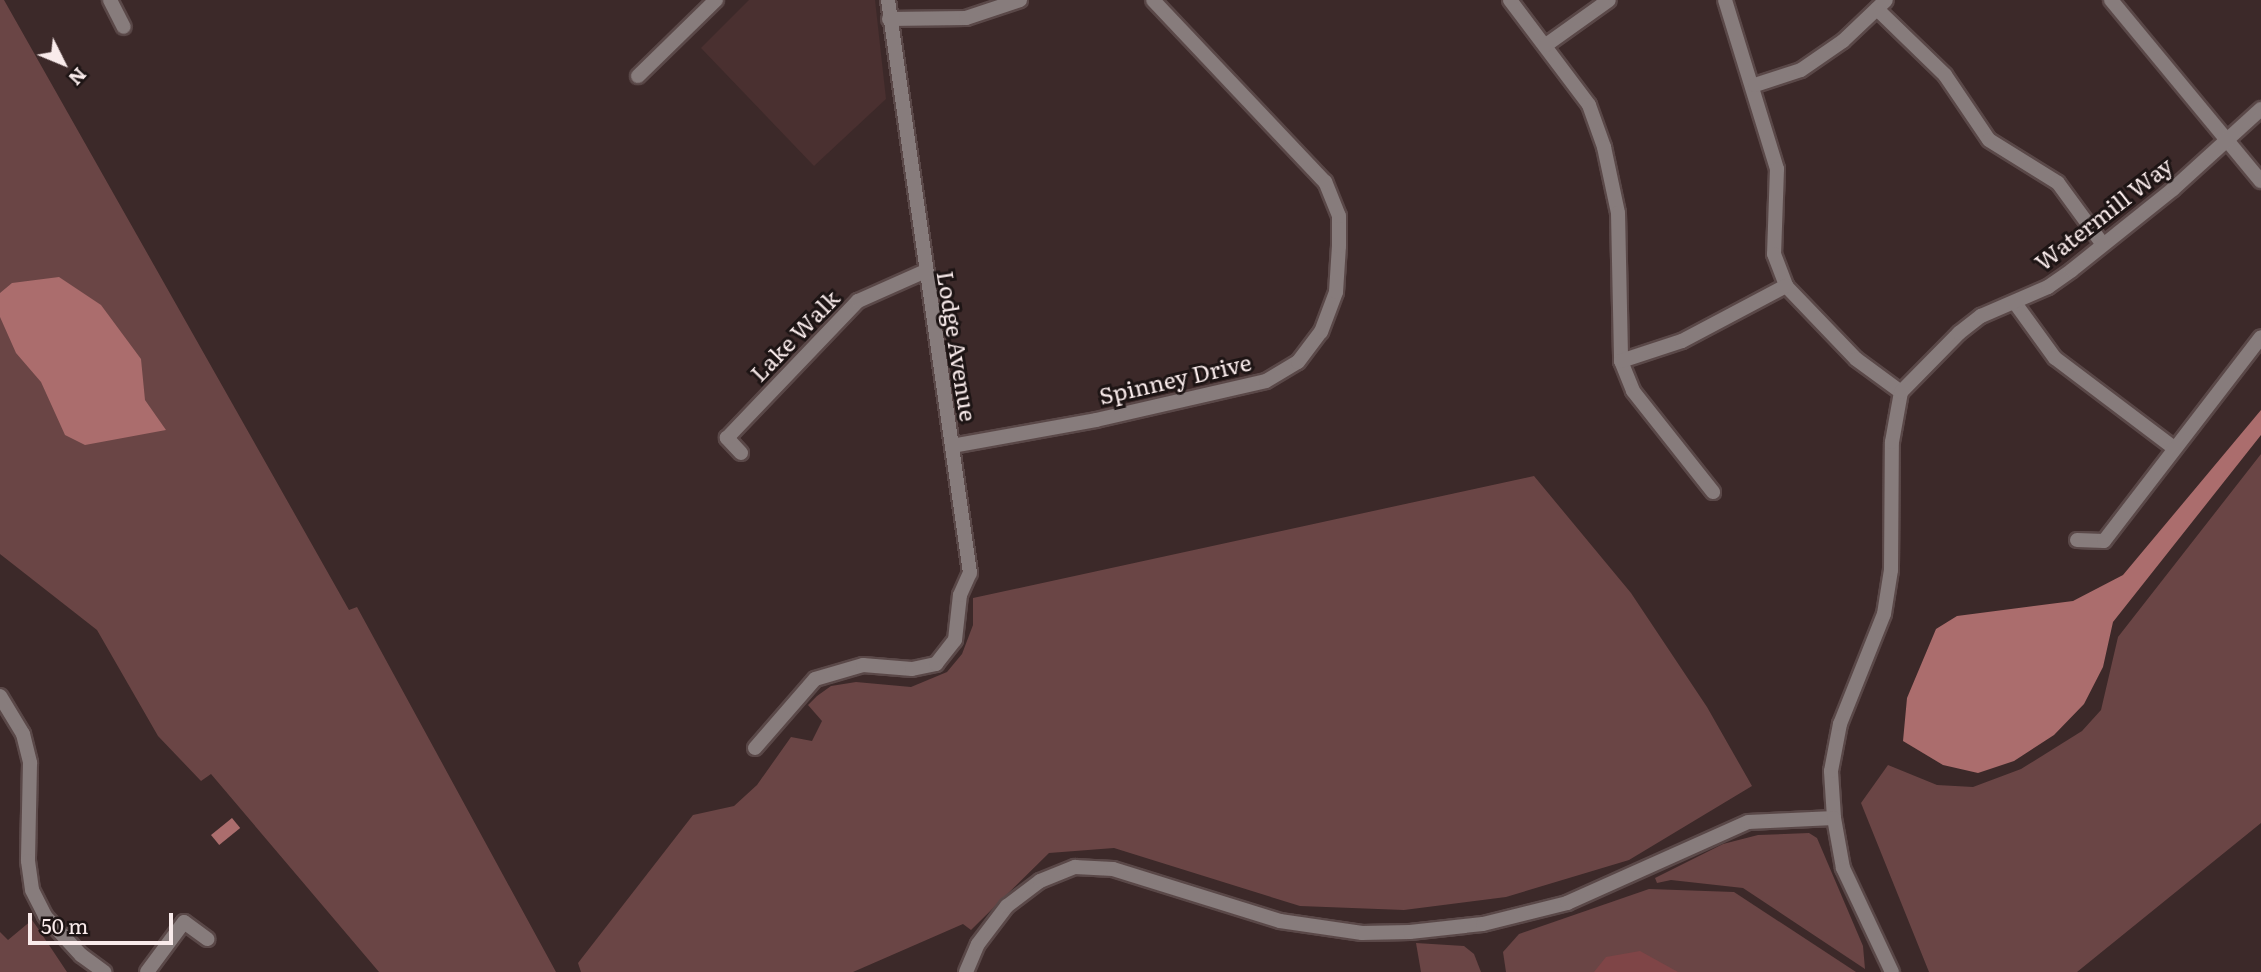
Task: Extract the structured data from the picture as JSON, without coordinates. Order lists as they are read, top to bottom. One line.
{"streets":{"street":["Watermill Way","Lake Walk","Lodge Avenue","Spinney Drive"]},"crossings":[["Lake Walk","Lodge Avenue"],["Lodge Avenue","Spinney Drive"]],"scale_bar":"50 m","north":"bottom right"}
